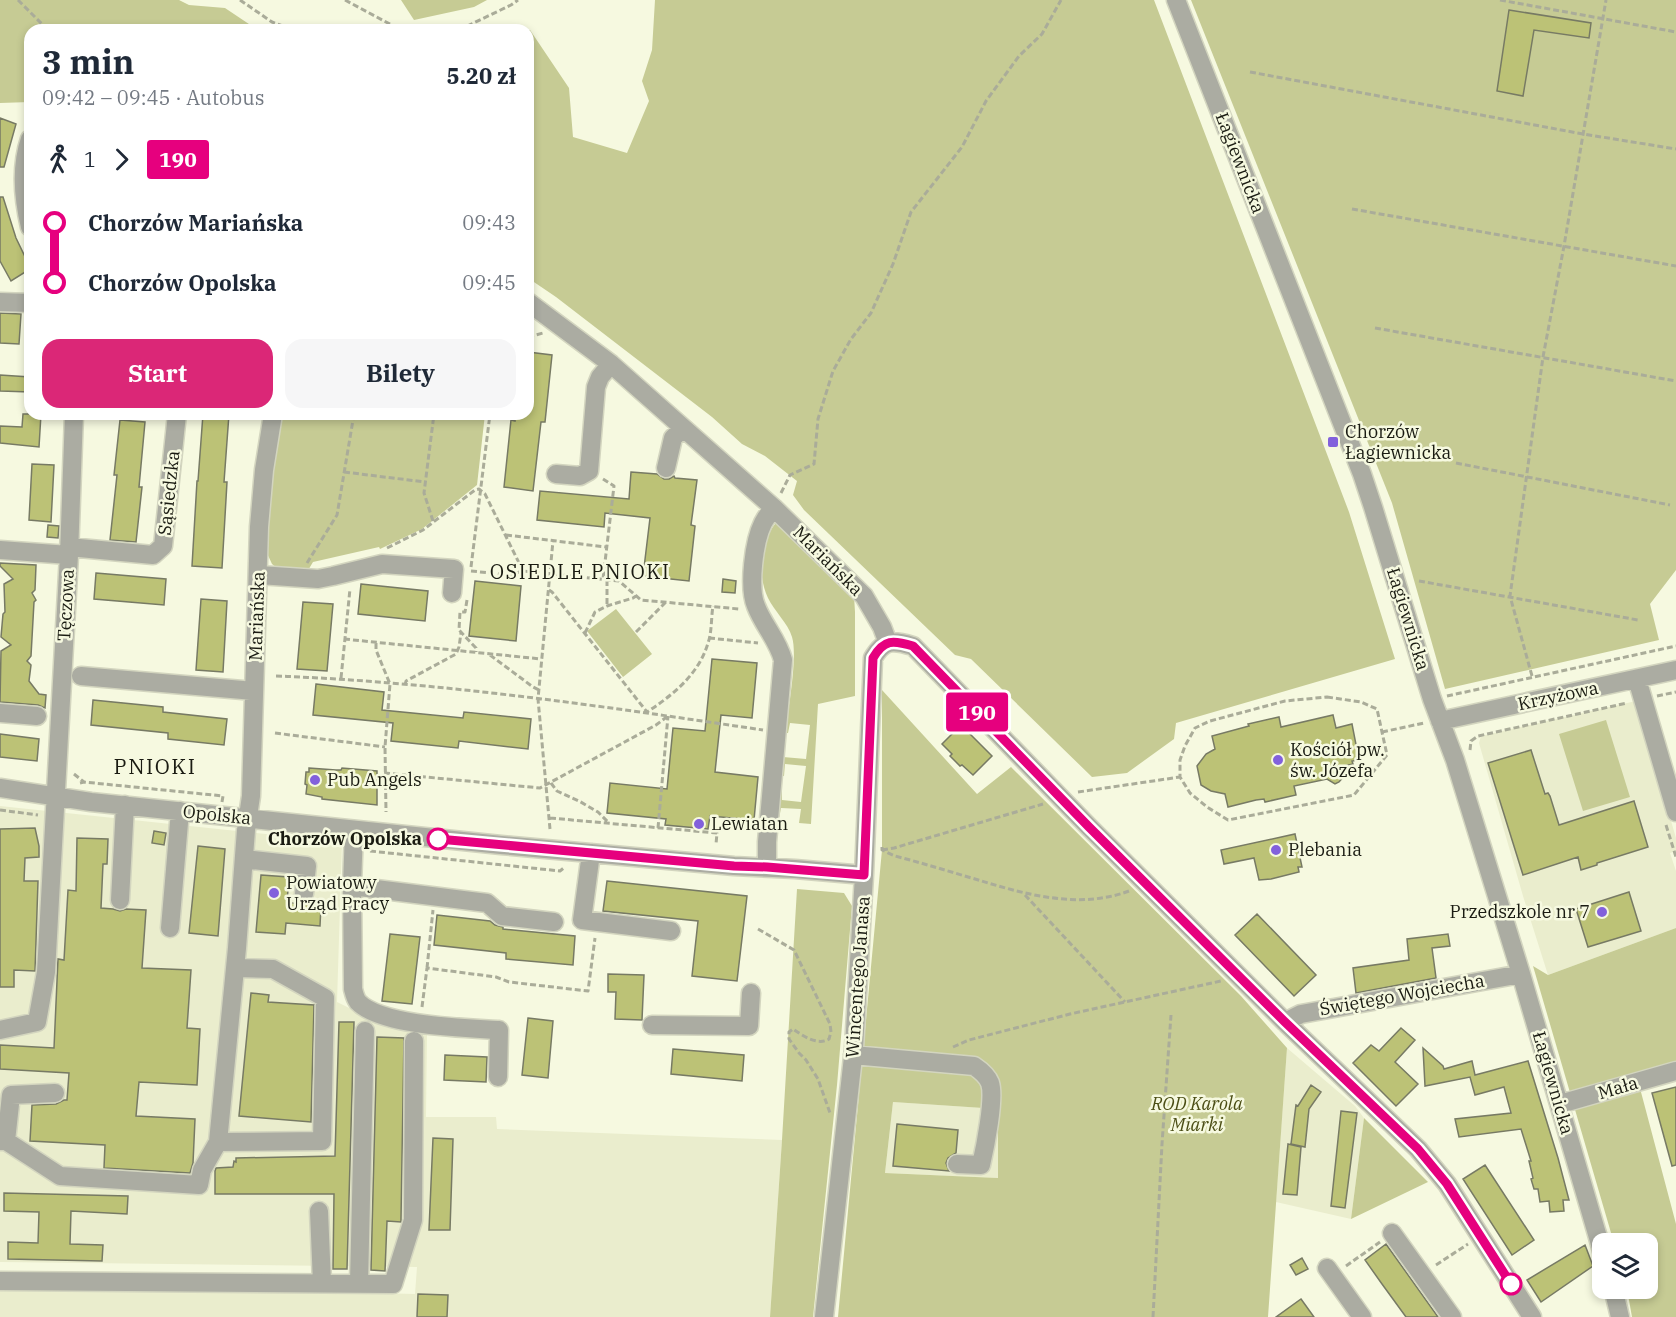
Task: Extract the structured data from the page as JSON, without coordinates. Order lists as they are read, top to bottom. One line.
{"streets":{"street":["Łagiewnicka","Sąsiedzka","Mariańska","Tęczowa","Krzyżowa","Opolska","Wincentego Janasa","Świętego Wojciecha","Mała"]},"crossings":[["Łagiewnicka","Krzyżowa"],["Łagiewnicka","Świętego Wojciecha"],["Łagiewnicka","Mała"],["Sąsiedzka","Tęczowa"],["Mariańska","Opolska"],["Mariańska","Wincentego Janasa"],["Tęczowa","Opolska"],["Opolska","Wincentego Janasa"]],"districts":["OSIEDLE PNIOKI","PNIOKI"],"parks":["ROD Karola Miarki"],"places":{"transit":["Chorzów Łagiewnicka"],"other":["Kościół pw. św. Józefa","Pub Angels","Lewiatan","Chorzów Opolska","Plebania","Powiatowy Urząd Pracy","Przedszkole nr 7"]},"lines":["bus line 190"],"page":{"on_map":"190","heading":["3 min","09:42 – 09:45 · Autobus","5.20 zł"],"legs":["1","190"],"list":[{"name":"Chorzów Mariańska","value":"09:43"},{"name":"Chorzów Opolska","value":"09:45"}],"buttons":["Start","Bilety"]}}
